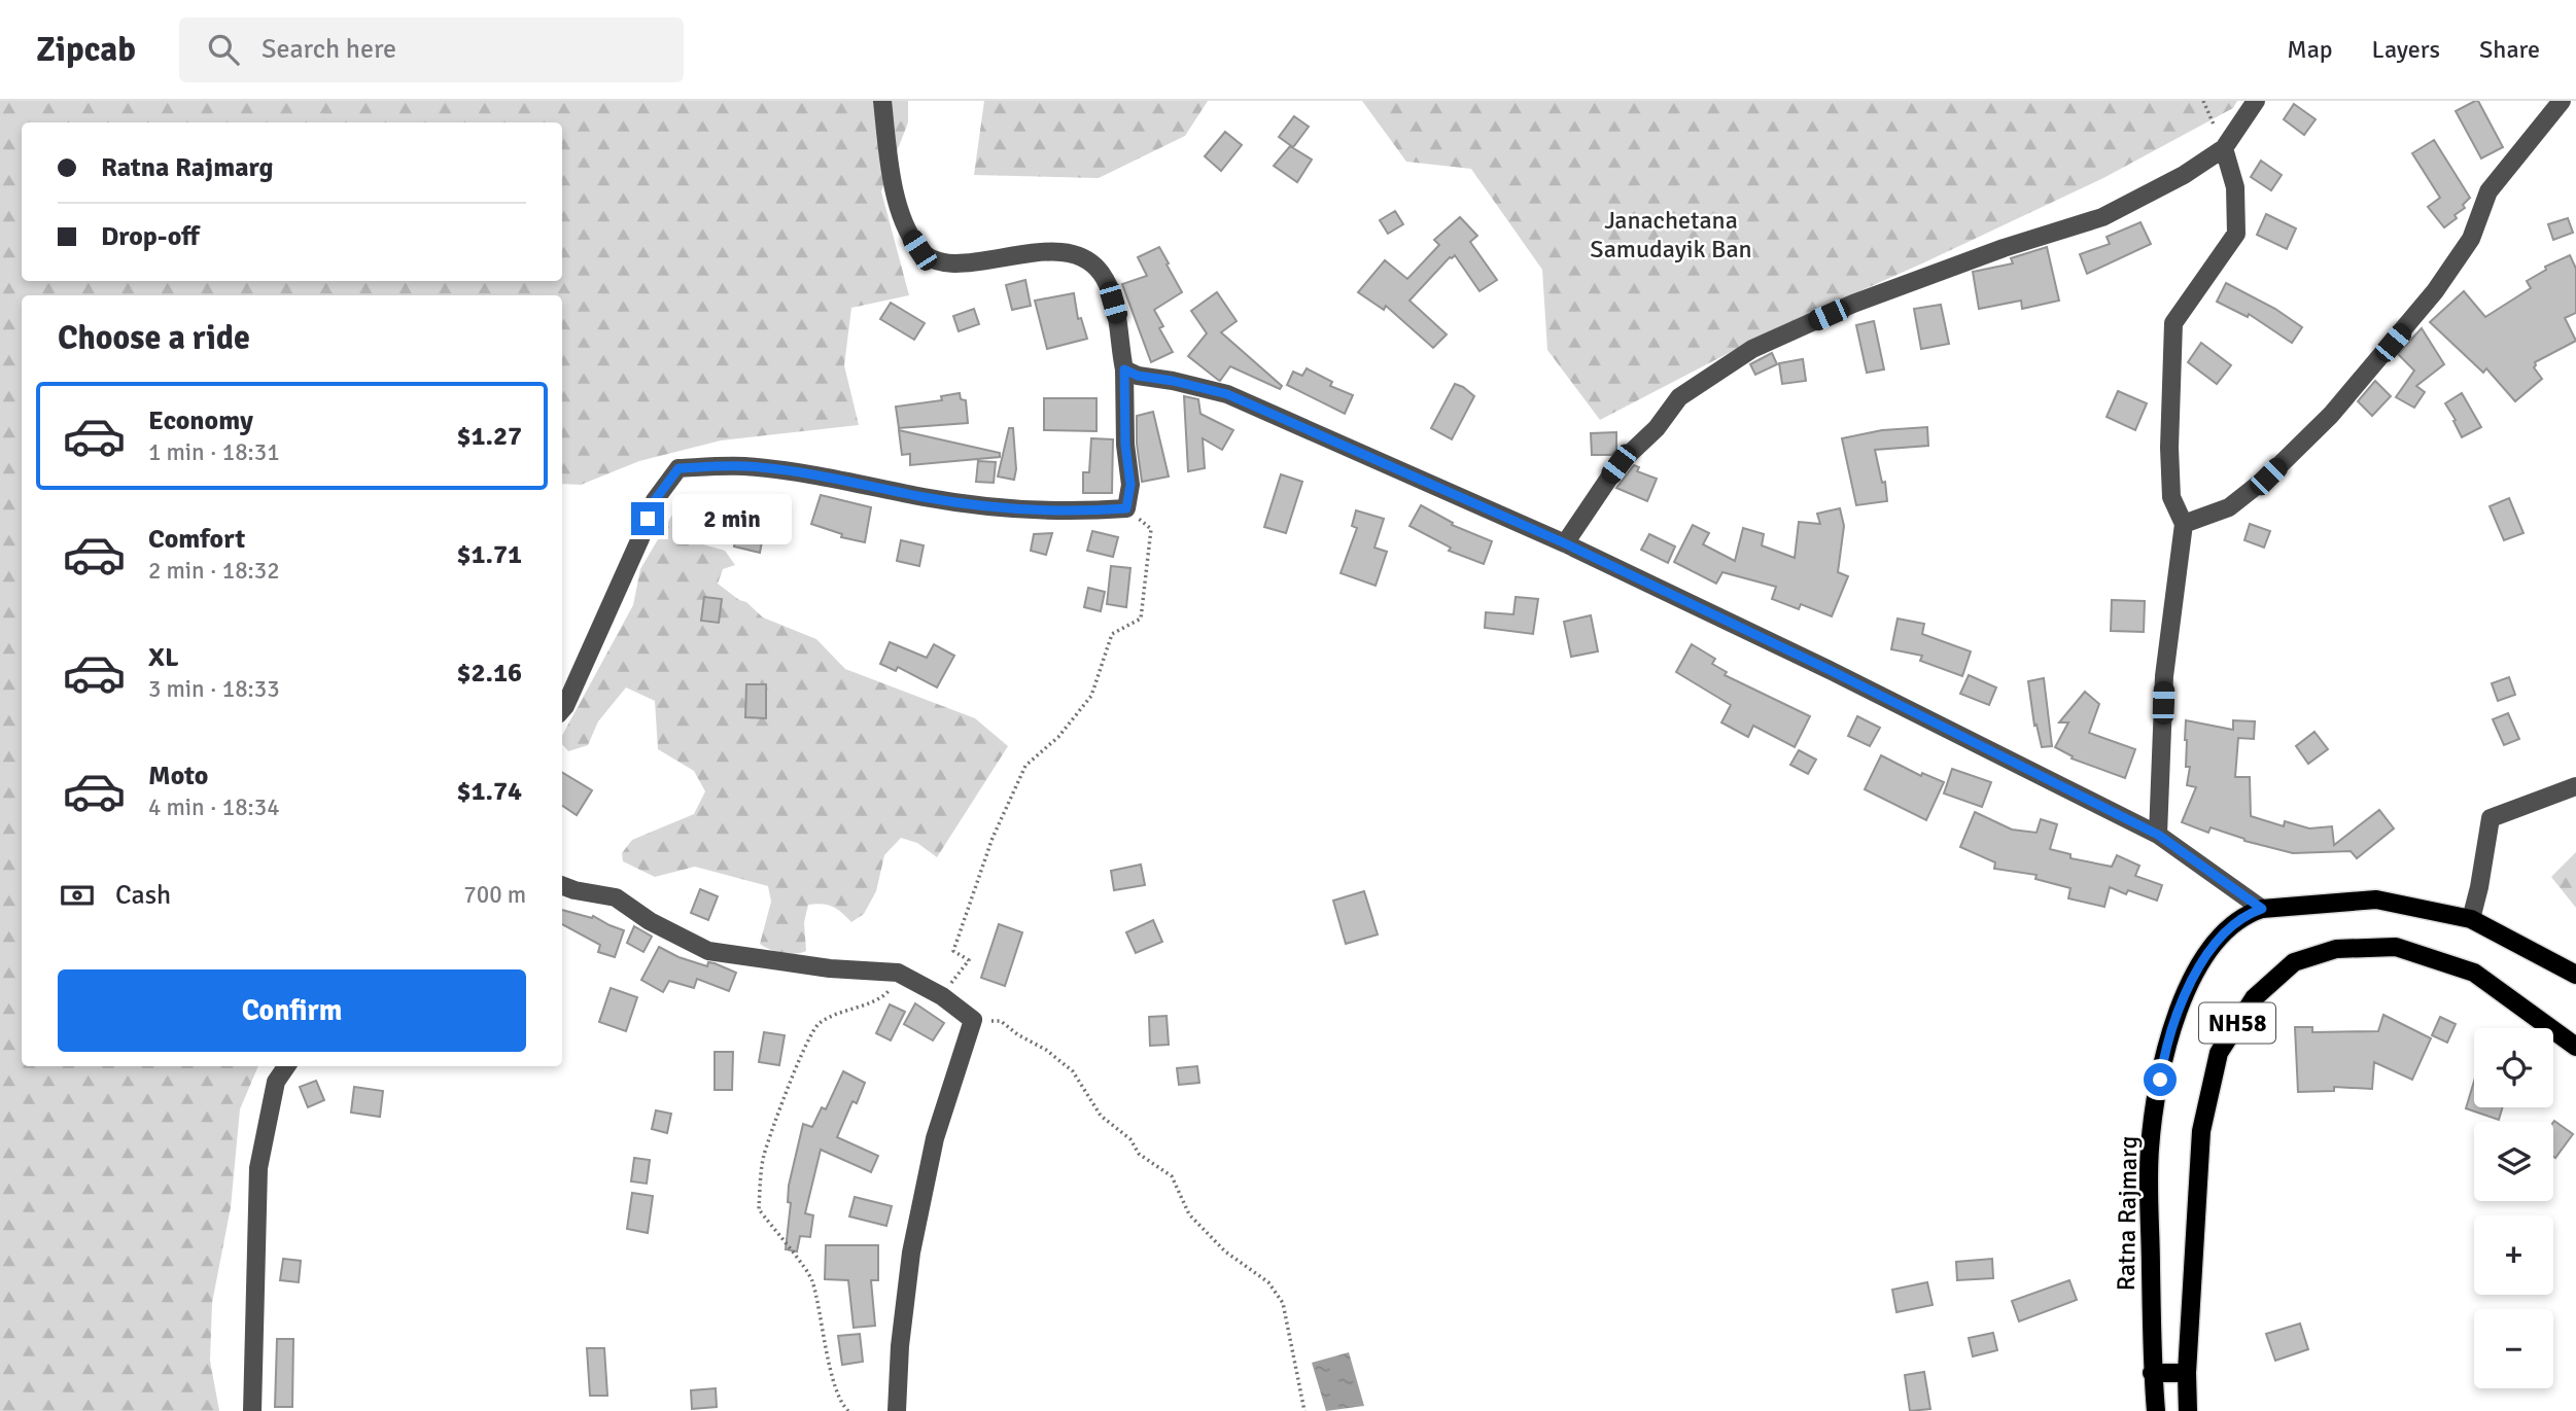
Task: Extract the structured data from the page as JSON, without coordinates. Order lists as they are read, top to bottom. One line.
{"streets":{"main road":["NH58","Ratna Rajmarg"]},"parks":["Janachetana Samudayik Ban"],"page":{"header":"Zipcab","search":"Search here","nav":["Map","Layers","Share"],"banner":["Ratna Rajmarg","Drop-off"],"heading":"Choose a ride","list":[{"name":"Economy","note":"1 min · 18:31","value":"$1.27"},{"name":"Comfort","note":"2 min · 18:32","value":"$1.71"},{"name":"XL","note":"3 min · 18:33","value":"$2.16"},{"name":"Moto","note":"4 min · 18:34","value":"$1.74"}],"bubble":"2 min","pay":["Cash","700 m"],"buttons":"Confirm","map_buttons":["+","−"]}}
